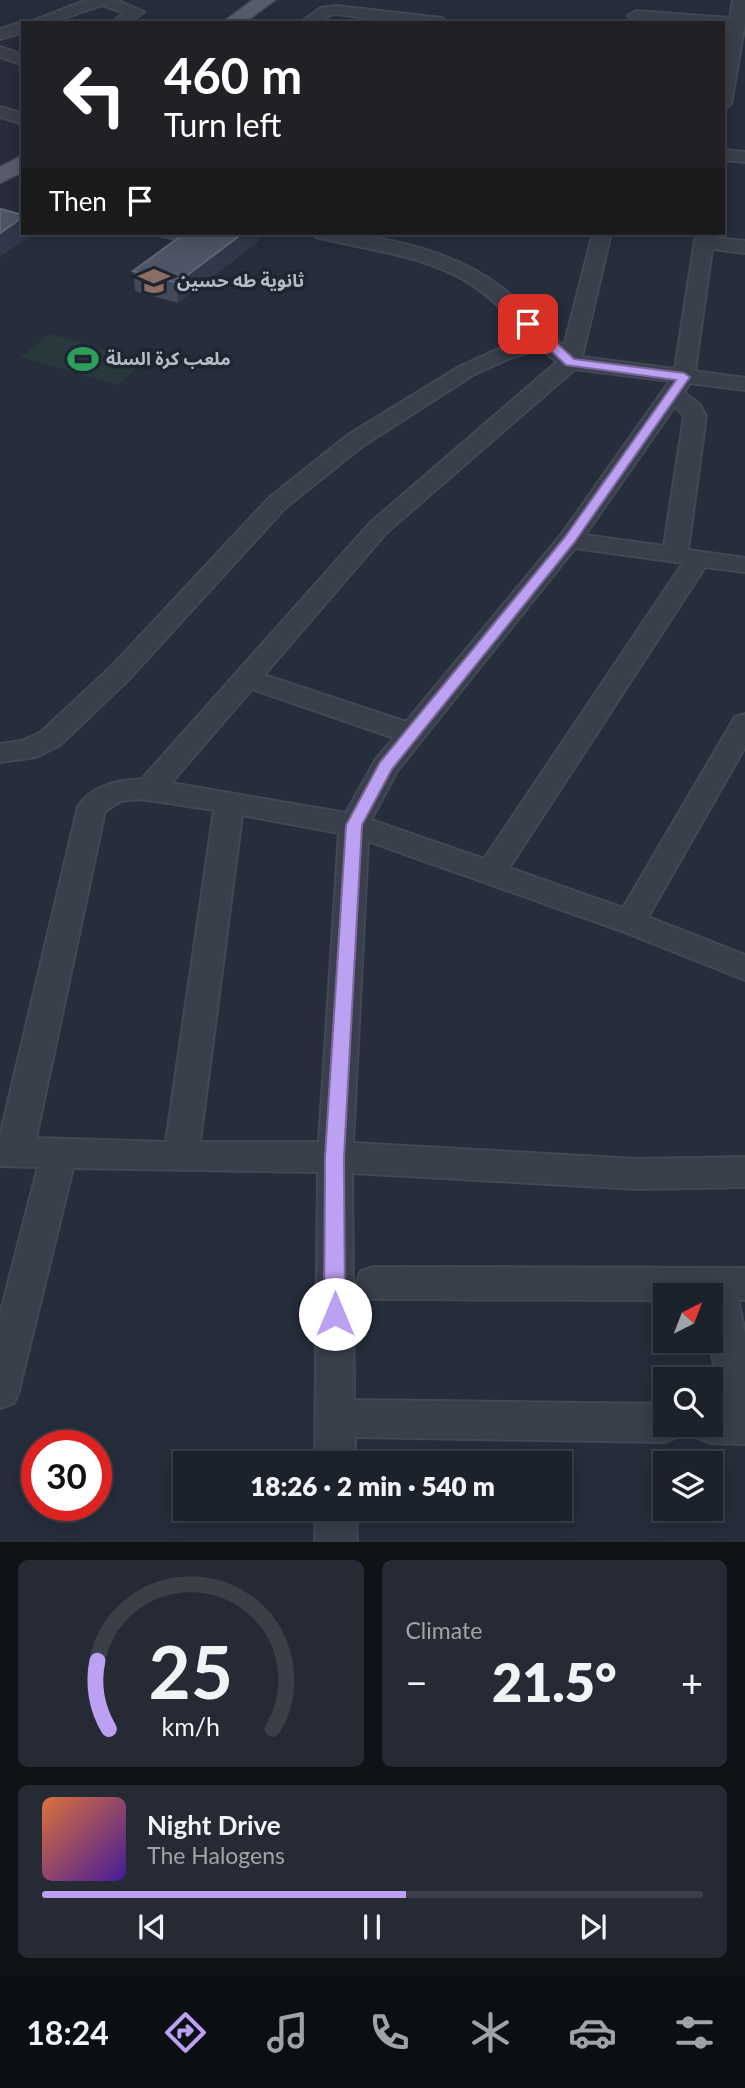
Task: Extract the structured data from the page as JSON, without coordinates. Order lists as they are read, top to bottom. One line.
{"places":{"school or university":["ثانوية طه حسين"],"sports":["ملعب كرة السلة"]},"north":"top right","page":{"turn":["460 m","Turn left"],"then":"Then","limit":"30","trip":"18:26 · 2 min · 540 m","tile":"Climate","heat":["−","21.5°","+"],"song":["Night Drive","The Halogens"],"tabs":"18:24","gauge":["25","km/h"]}}
